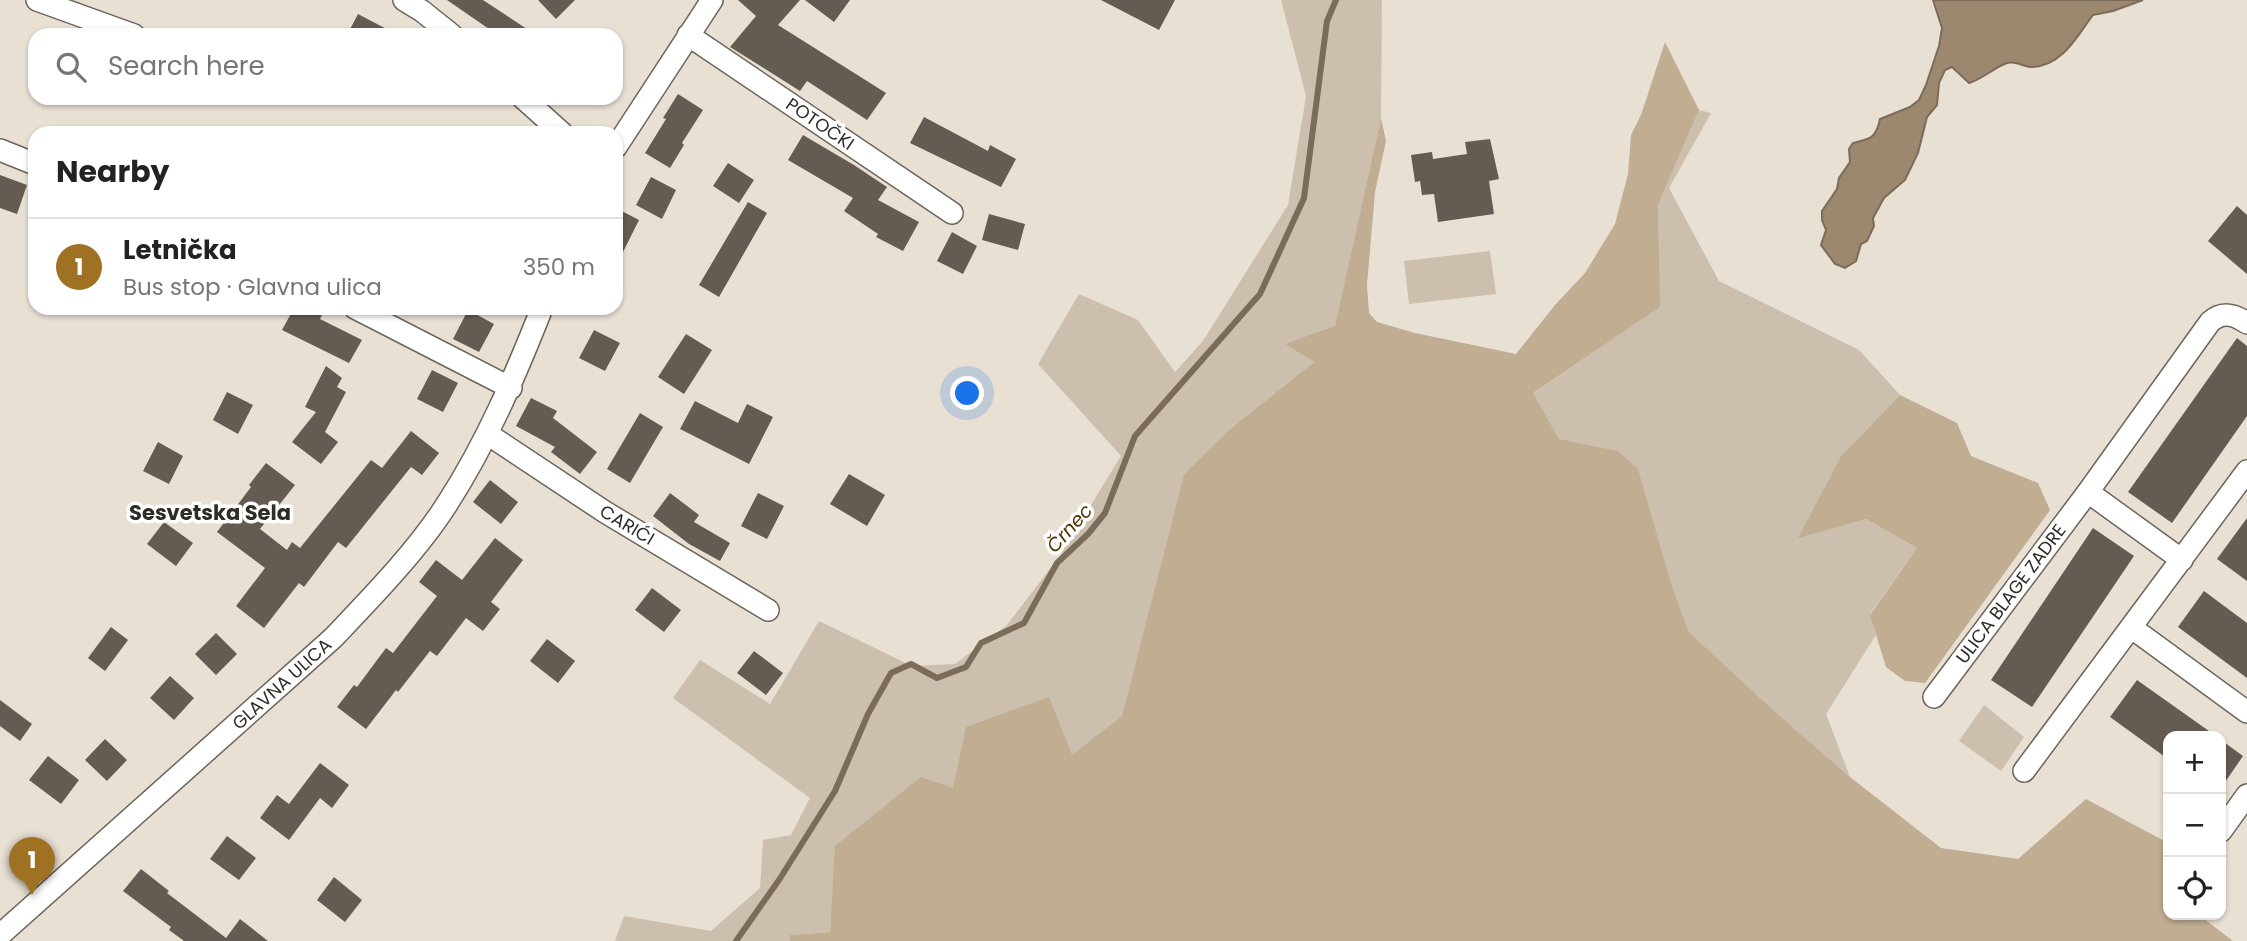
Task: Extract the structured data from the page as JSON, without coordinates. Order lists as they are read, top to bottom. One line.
{"streets":{"street":["POTOČKI","CARIĆI","ULICA BLAGE ZADRE","GLAVNA ULICA"]},"crossings":[["CARIĆI","GLAVNA ULICA"]],"districts":["Sesvetska Sela"],"water":["Črnec"],"page":{"search":"Search here","heading":"Nearby","list":[{"mark":"1","name":"Letnička","note":"Bus stop · Glavna ulica","value":"350 m"}],"map_buttons":["+","−"],"pins":"1"}}
